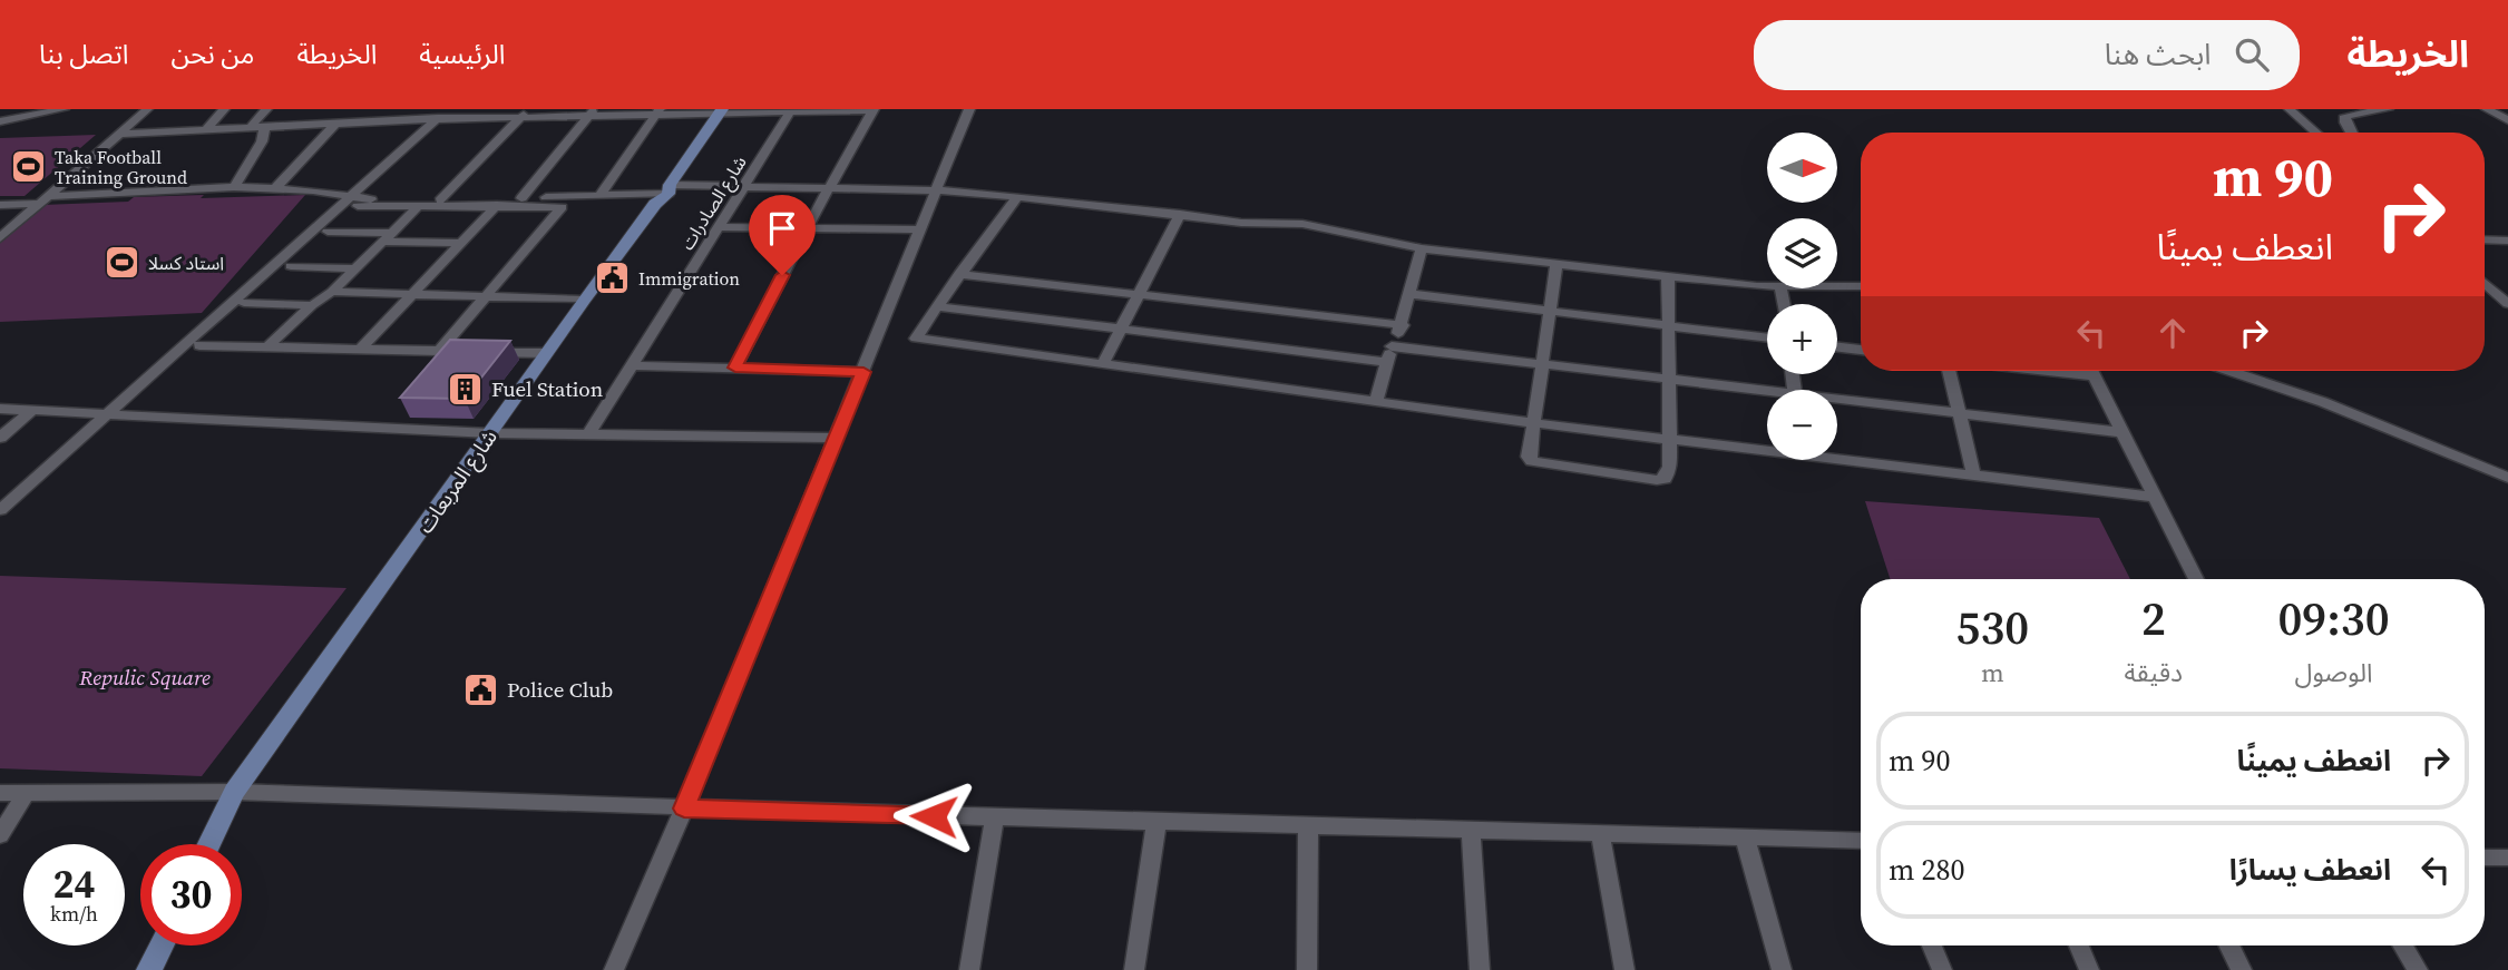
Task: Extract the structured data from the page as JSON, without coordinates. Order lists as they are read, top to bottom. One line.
{"streets":{"main road":["شارع المربعات"],"street":["شارع الصادرات"]},"parks":["Repulic Square"],"places":{"sports":["Taka Football Training Ground","استاد كسلا"],"public building":["Immigration","Police Club"],"building":["Fuel Station"]},"north":"right","page":{"header":"الخريطة","search":"ابحث هنا","nav":["الرئيسية","الخريطة","من نحن","اتصل بنا"],"map_buttons":["+","−"],"turn":["90 m","انعطف يمينًا"],"eta":["09:30","الوصول","2","دقيقة","530","m"],"list":[{"name":"انعطف يمينًا","value":"90 m"},{"name":"انعطف يسارًا","value":"280 m"}],"speed":"24 km/h","limit":"30"}}
